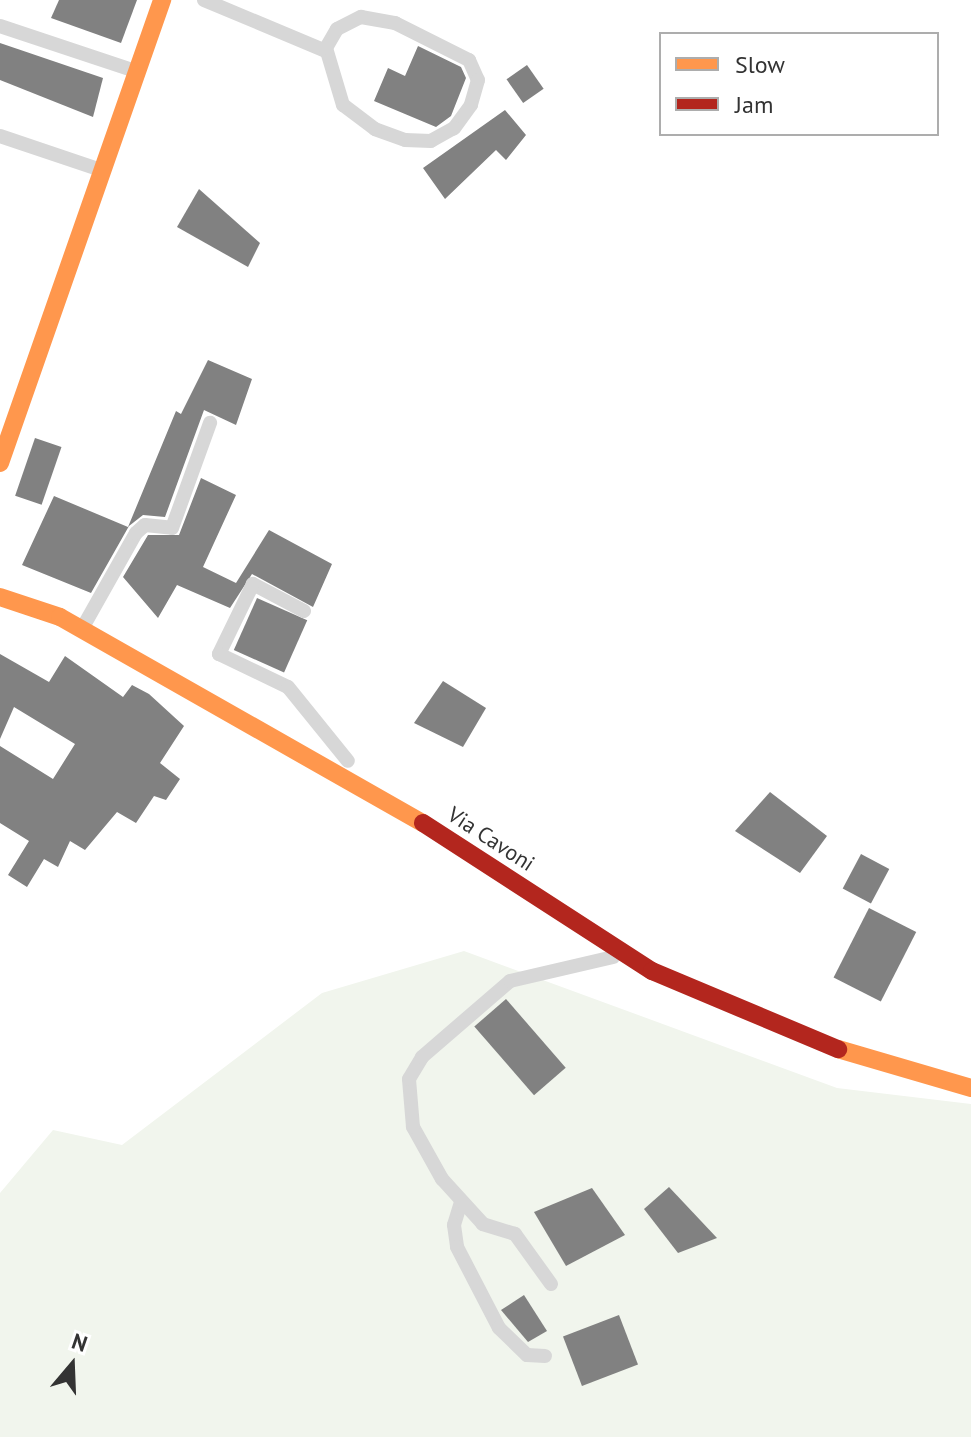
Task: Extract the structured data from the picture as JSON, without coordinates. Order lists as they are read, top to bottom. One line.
{"streets":{"street":["Via Cavoni"]},"legend":["Slow","Jam"],"north":"top"}
